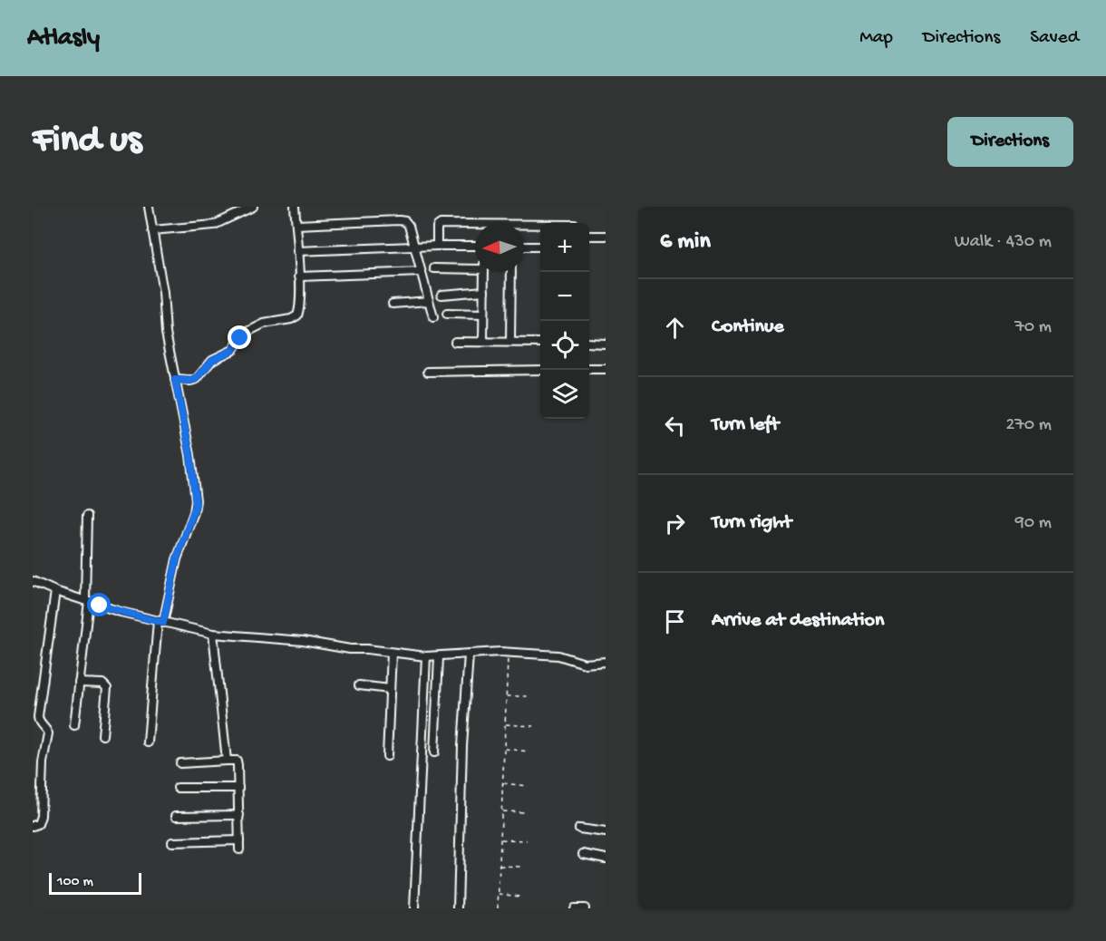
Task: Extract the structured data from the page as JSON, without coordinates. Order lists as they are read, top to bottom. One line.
{"scale_bar":"100 m","north":"left","page":{"header":"Atlasly","nav":["Map","Directions","Saved"],"buttons":"Directions","title":"Find us","heading":["6 min","Walk · 430 m"],"map_buttons":["+","−"],"list":[["Continue","70 m"],["Turn left","270 m"],["Turn right","90 m"],"Arrive at destination"],"scale":"100 m"}}
